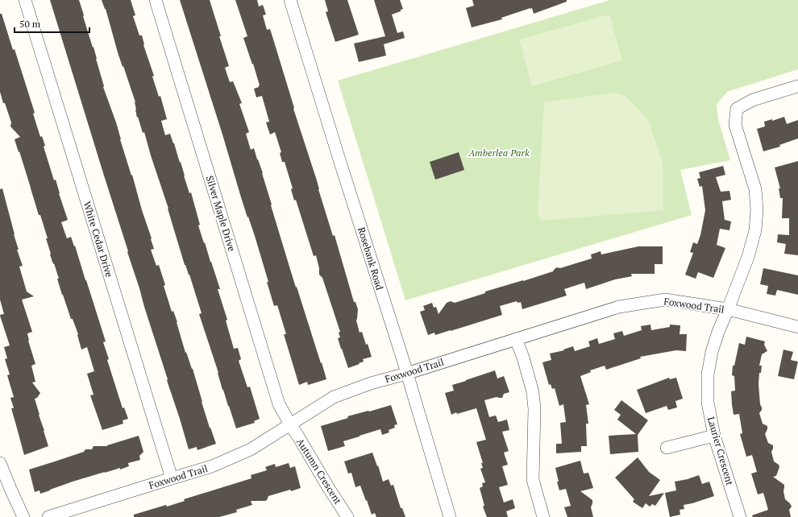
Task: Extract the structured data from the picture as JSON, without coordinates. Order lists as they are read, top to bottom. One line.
{"streets":{"street":["Silver Maple Drive","White Cedar Drive","Rosebank Road","Foxwood Trail","Laurier Crescent","Autumn Crescent"]},"crossings":[["Silver Maple Drive","Foxwood Trail"],["Silver Maple Drive","Autumn Crescent"],["White Cedar Drive","Foxwood Trail"],["Rosebank Road","Foxwood Trail"],["Foxwood Trail","Laurier Crescent"],["Foxwood Trail","Autumn Crescent"]],"parks":["Amberlea Park"],"scale_bar":"50 m"}
